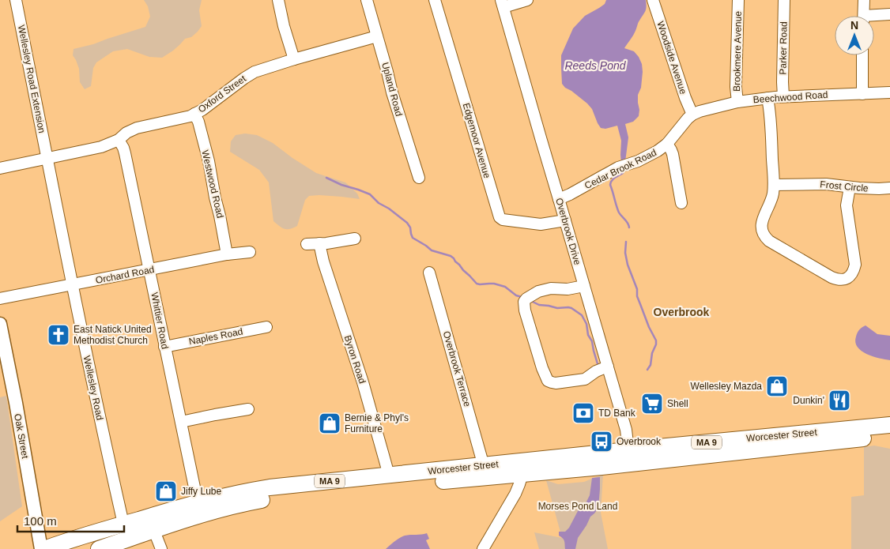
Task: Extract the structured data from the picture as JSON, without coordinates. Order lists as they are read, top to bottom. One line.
{"streets":{"highway":["Worcester Street","MA 9"],"main road":["Oak Street"],"street":["Parker Road","Brookmere Avenue","Woodside Avenue","Wellesley Road Extension","Upland Road","Oxford Street","Beechwood Road","Edgemoor Avenue","Cedar Brook Road","Westwood Road","Frost Circle","Overbrook Drive","Orchard Road","Whittier Road","Naples Road","Byron Road","Overbrook Terrace","Wellesley Road"]},"crossings":[["Parker Road","Beechwood Road"],["Brookmere Avenue","Beechwood Road"],["Woodside Avenue","Beechwood Road"],["Woodside Avenue","Cedar Brook Road"],["Wellesley Road Extension","Oxford Street"],["Wellesley Road Extension","Wellesley Road"],["Upland Road","Oxford Street"],["Oxford Street","Westwood Road"],["Oxford Street","Whittier Road"],["Oxford Street","Wellesley Road"],["Beechwood Road","Cedar Brook Road"],["Edgemoor Avenue","Overbrook Drive"],["Cedar Brook Road","Overbrook Drive"],["Westwood Road","Orchard Road"],["Overbrook Drive","Worcester Street"],["Orchard Road","Whittier Road"],["Orchard Road","Wellesley Road"],["Whittier Road","Naples Road"],["Whittier Road","Worcester Street"],["Byron Road","Worcester Street"],["Overbrook Terrace","Worcester Street"],["Wellesley Road","Worcester Street"]],"districts":["Overbrook"],"water":["Reeds Pond"],"parks":["Morses Pond Land"],"places":{"church":["East Natick United Methodist Church"],"shop":["Wellesley Mazda","Bernie & Phyl's Furniture","Jiffy Lube"],"restaurant":["Dunkin'"],"supermarket":["Shell"],"bank":["TD Bank"],"bus stop":["Overbrook"]},"scale_bar":"100 m","north":"top"}
